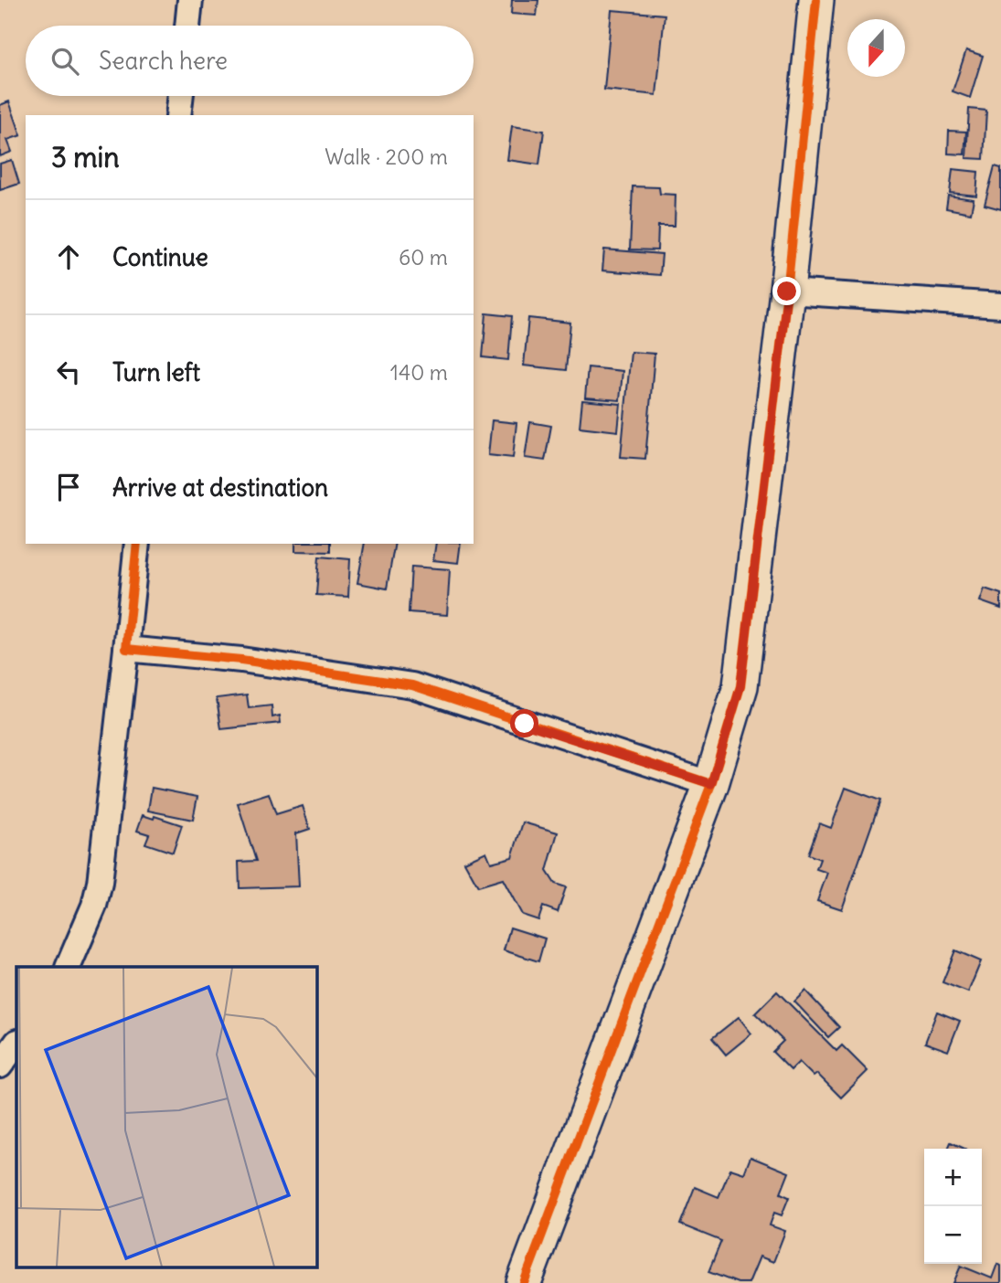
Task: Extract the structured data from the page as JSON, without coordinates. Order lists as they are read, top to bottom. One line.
{"north":"bottom","page":{"search":"Search here","heading":["3 min","Walk · 200 m"],"list":[["Continue","60 m"],["Turn left","140 m"],"Arrive at destination"],"map_buttons":["+","−"]}}
